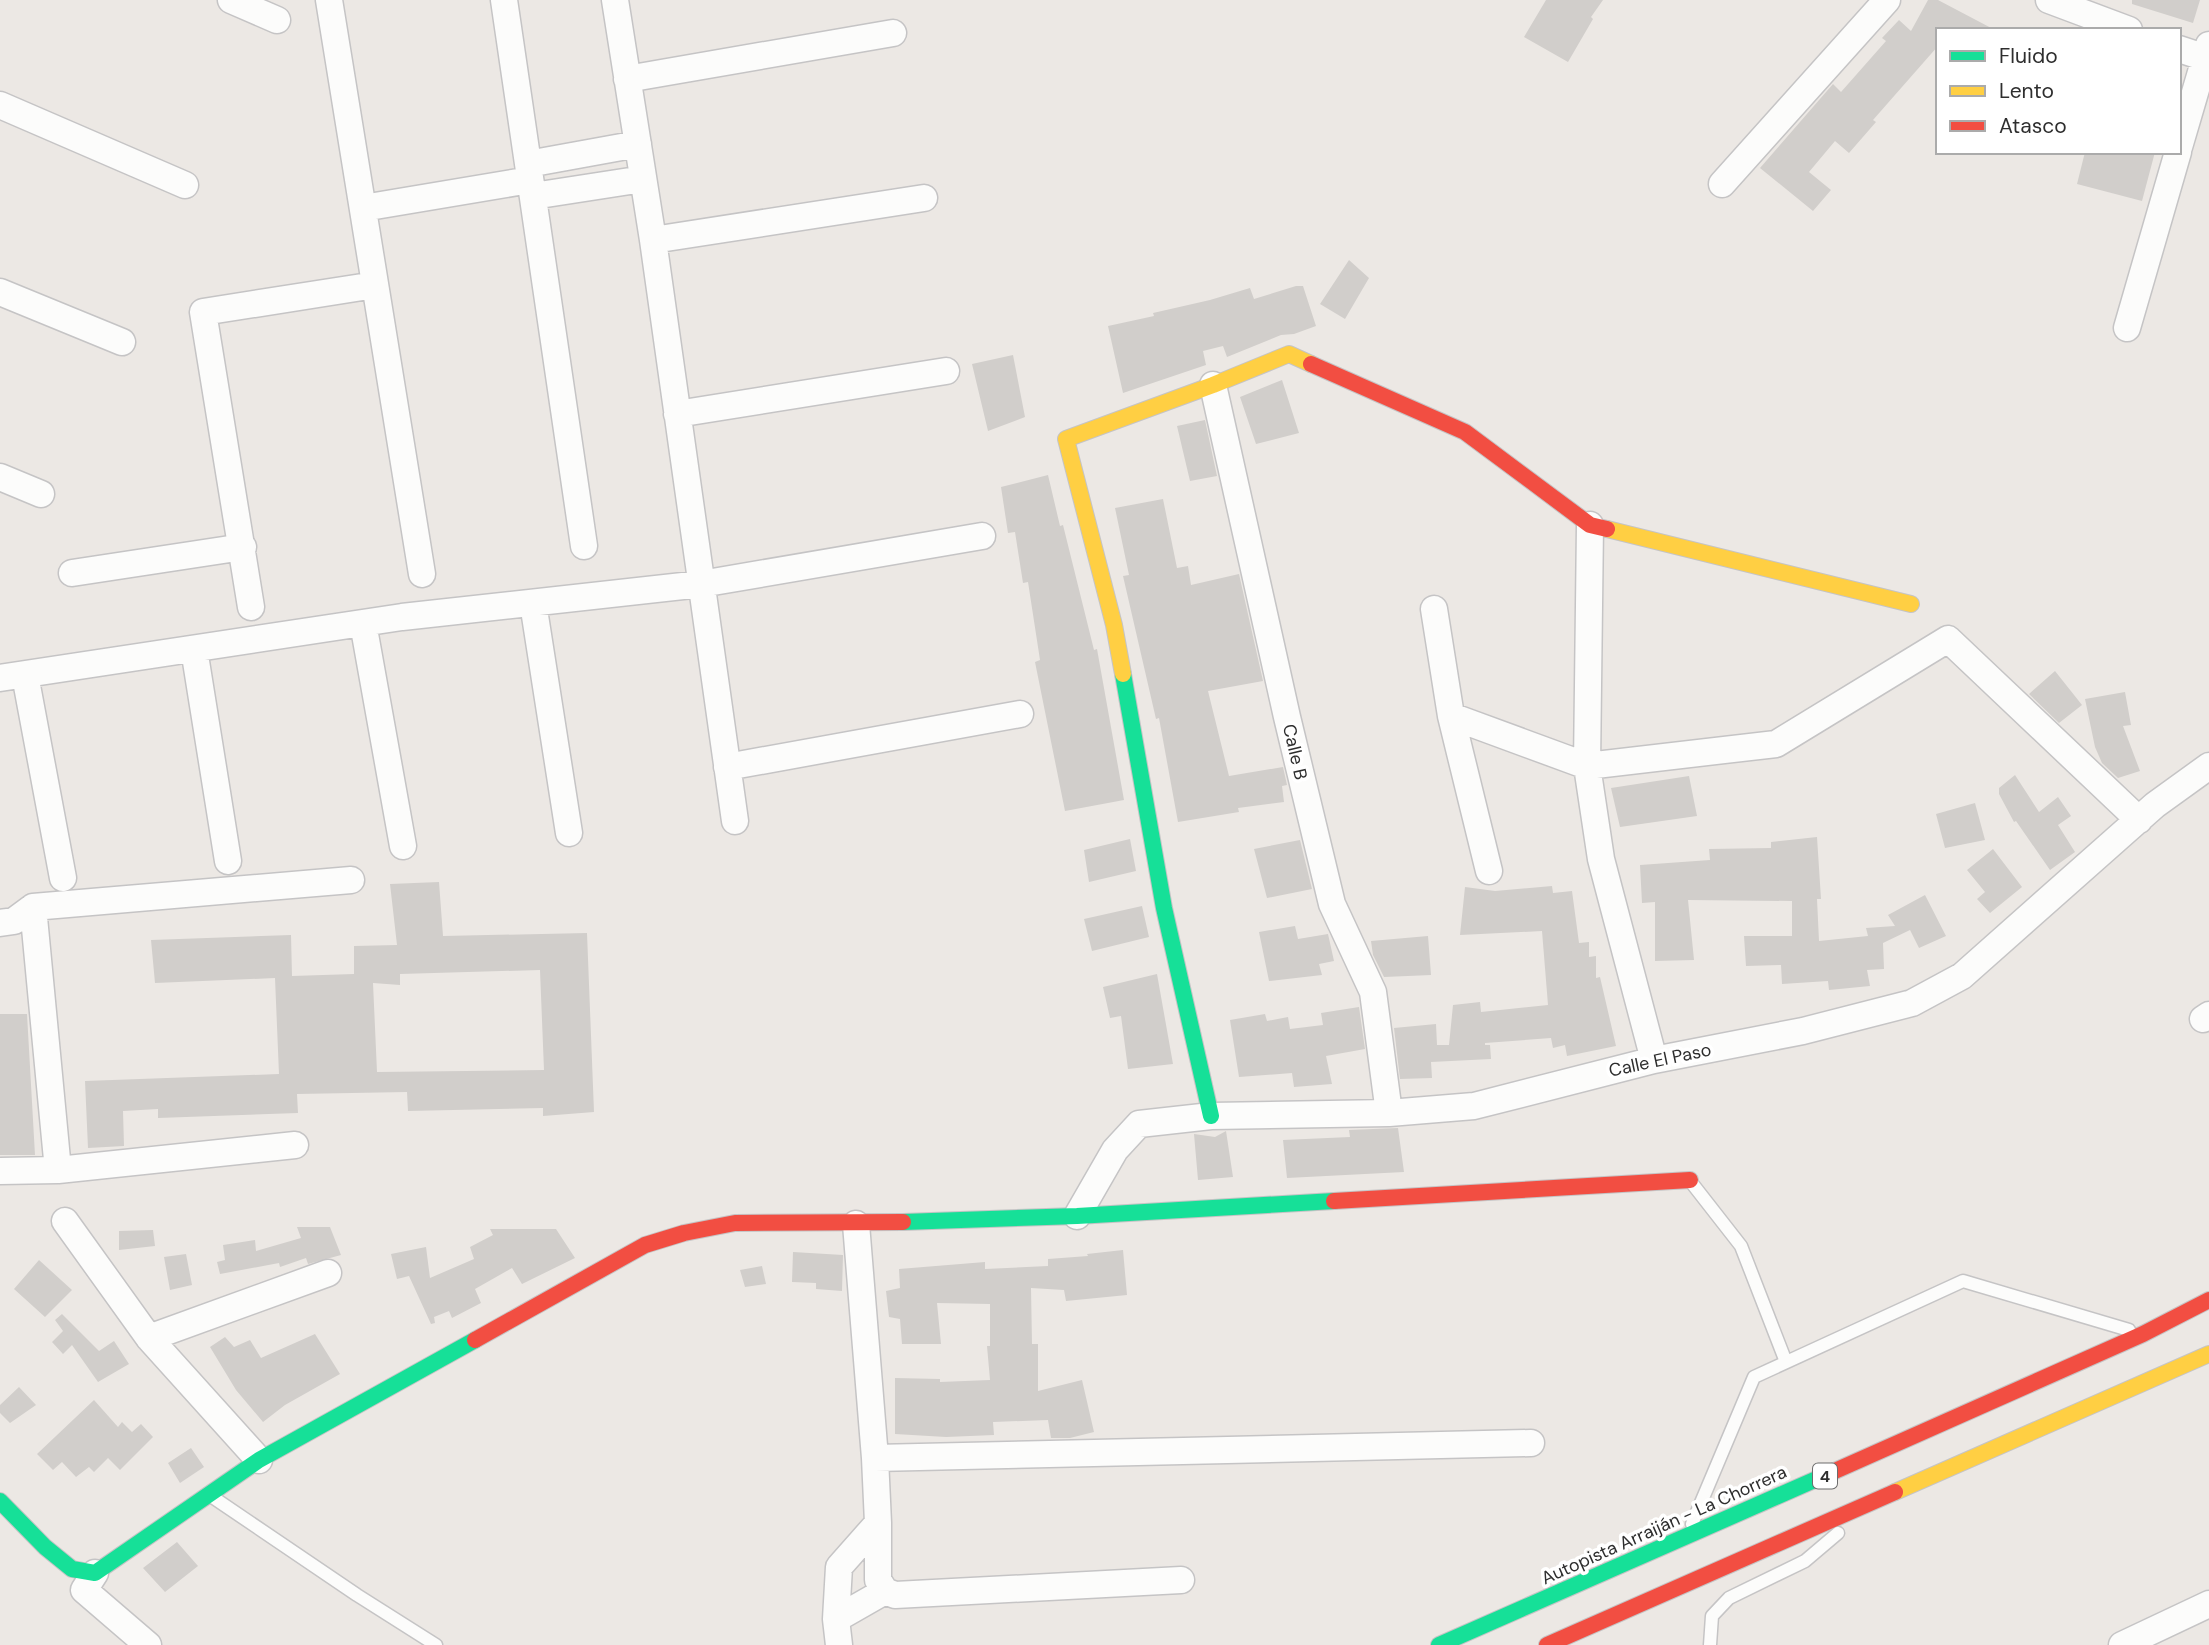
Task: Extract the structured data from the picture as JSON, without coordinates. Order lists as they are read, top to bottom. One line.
{"streets":{"main road":["4","Autopista Arraiján - La Chorrera"],"street":["Calle B","Calle El Paso"]},"crossings":[["Calle B","Calle El Paso"]],"legend":["Fluido","Lento","Atasco"]}
